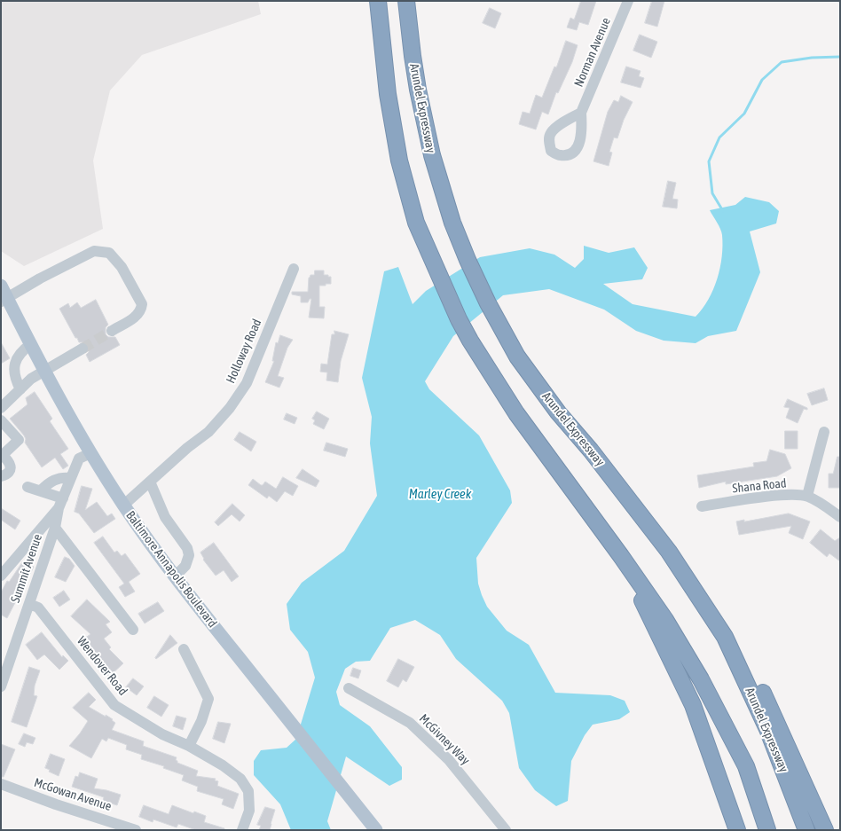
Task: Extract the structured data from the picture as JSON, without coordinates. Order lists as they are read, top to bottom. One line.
{"streets":{"highway":["Arundel Expressway"],"main road":["Baltimore Annapolis Boulevard"],"street":["Norman Avenue","Holloway Road","Shana Road","Summit Avenue","Wendover Road","McGivney Way","McGowan Avenue"]},"crossings":[["Holloway Road","Baltimore Annapolis Boulevard"],["Summit Avenue","Wendover Road"]],"water":["Marley Creek"]}
